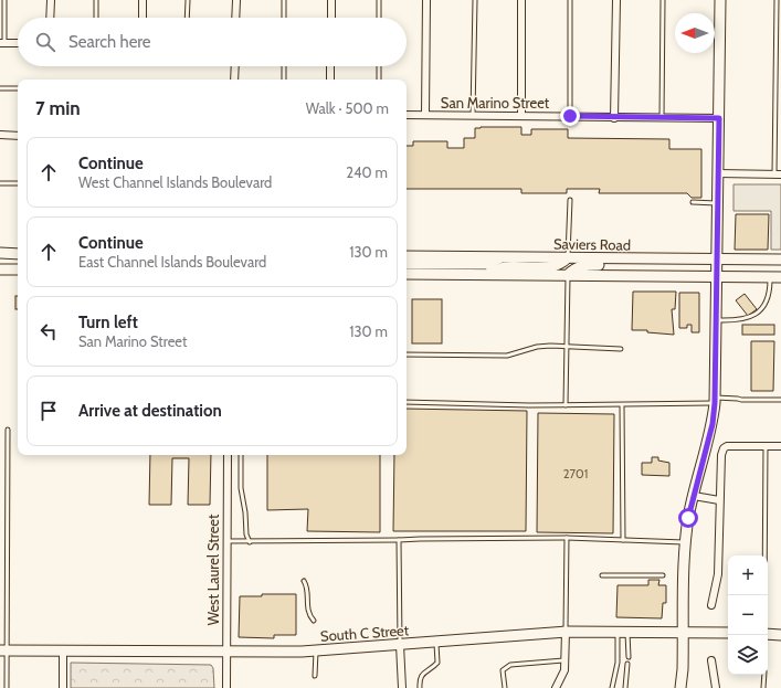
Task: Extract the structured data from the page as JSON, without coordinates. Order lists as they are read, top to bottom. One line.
{"streets":{"main road":["Saviers Road","South C Street"],"street":["San Marino Street","West Laurel Street"]},"crossings":[["West Laurel Street","South C Street"]],"house_numbers":["2701"],"north":"left","page":{"search":"Search here","heading":["7 min","Walk · 500 m"],"list":[["Continue","West Channel Islands Boulevard","240 m"],["Continue","East Channel Islands Boulevard","130 m"],["Turn left","San Marino Street","130 m"],"Arrive at destination"],"map_buttons":["+","−"]}}
